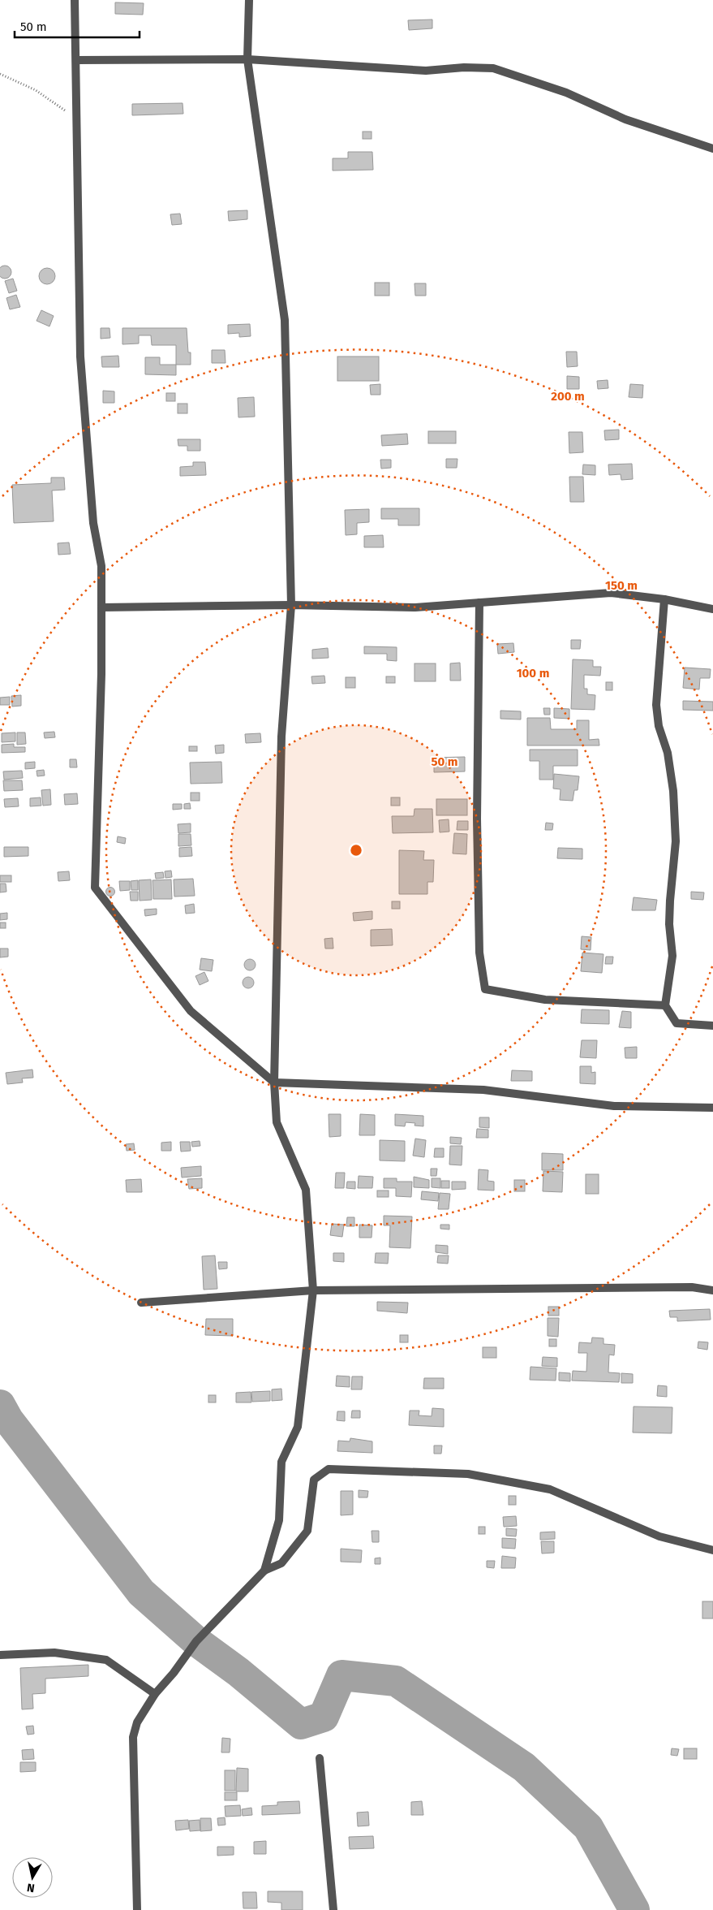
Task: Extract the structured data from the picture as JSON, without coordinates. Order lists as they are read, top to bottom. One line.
{"scale_bar":"50 m","north":"bottom","rings":["200 m","150 m","100 m","50 m"]}
